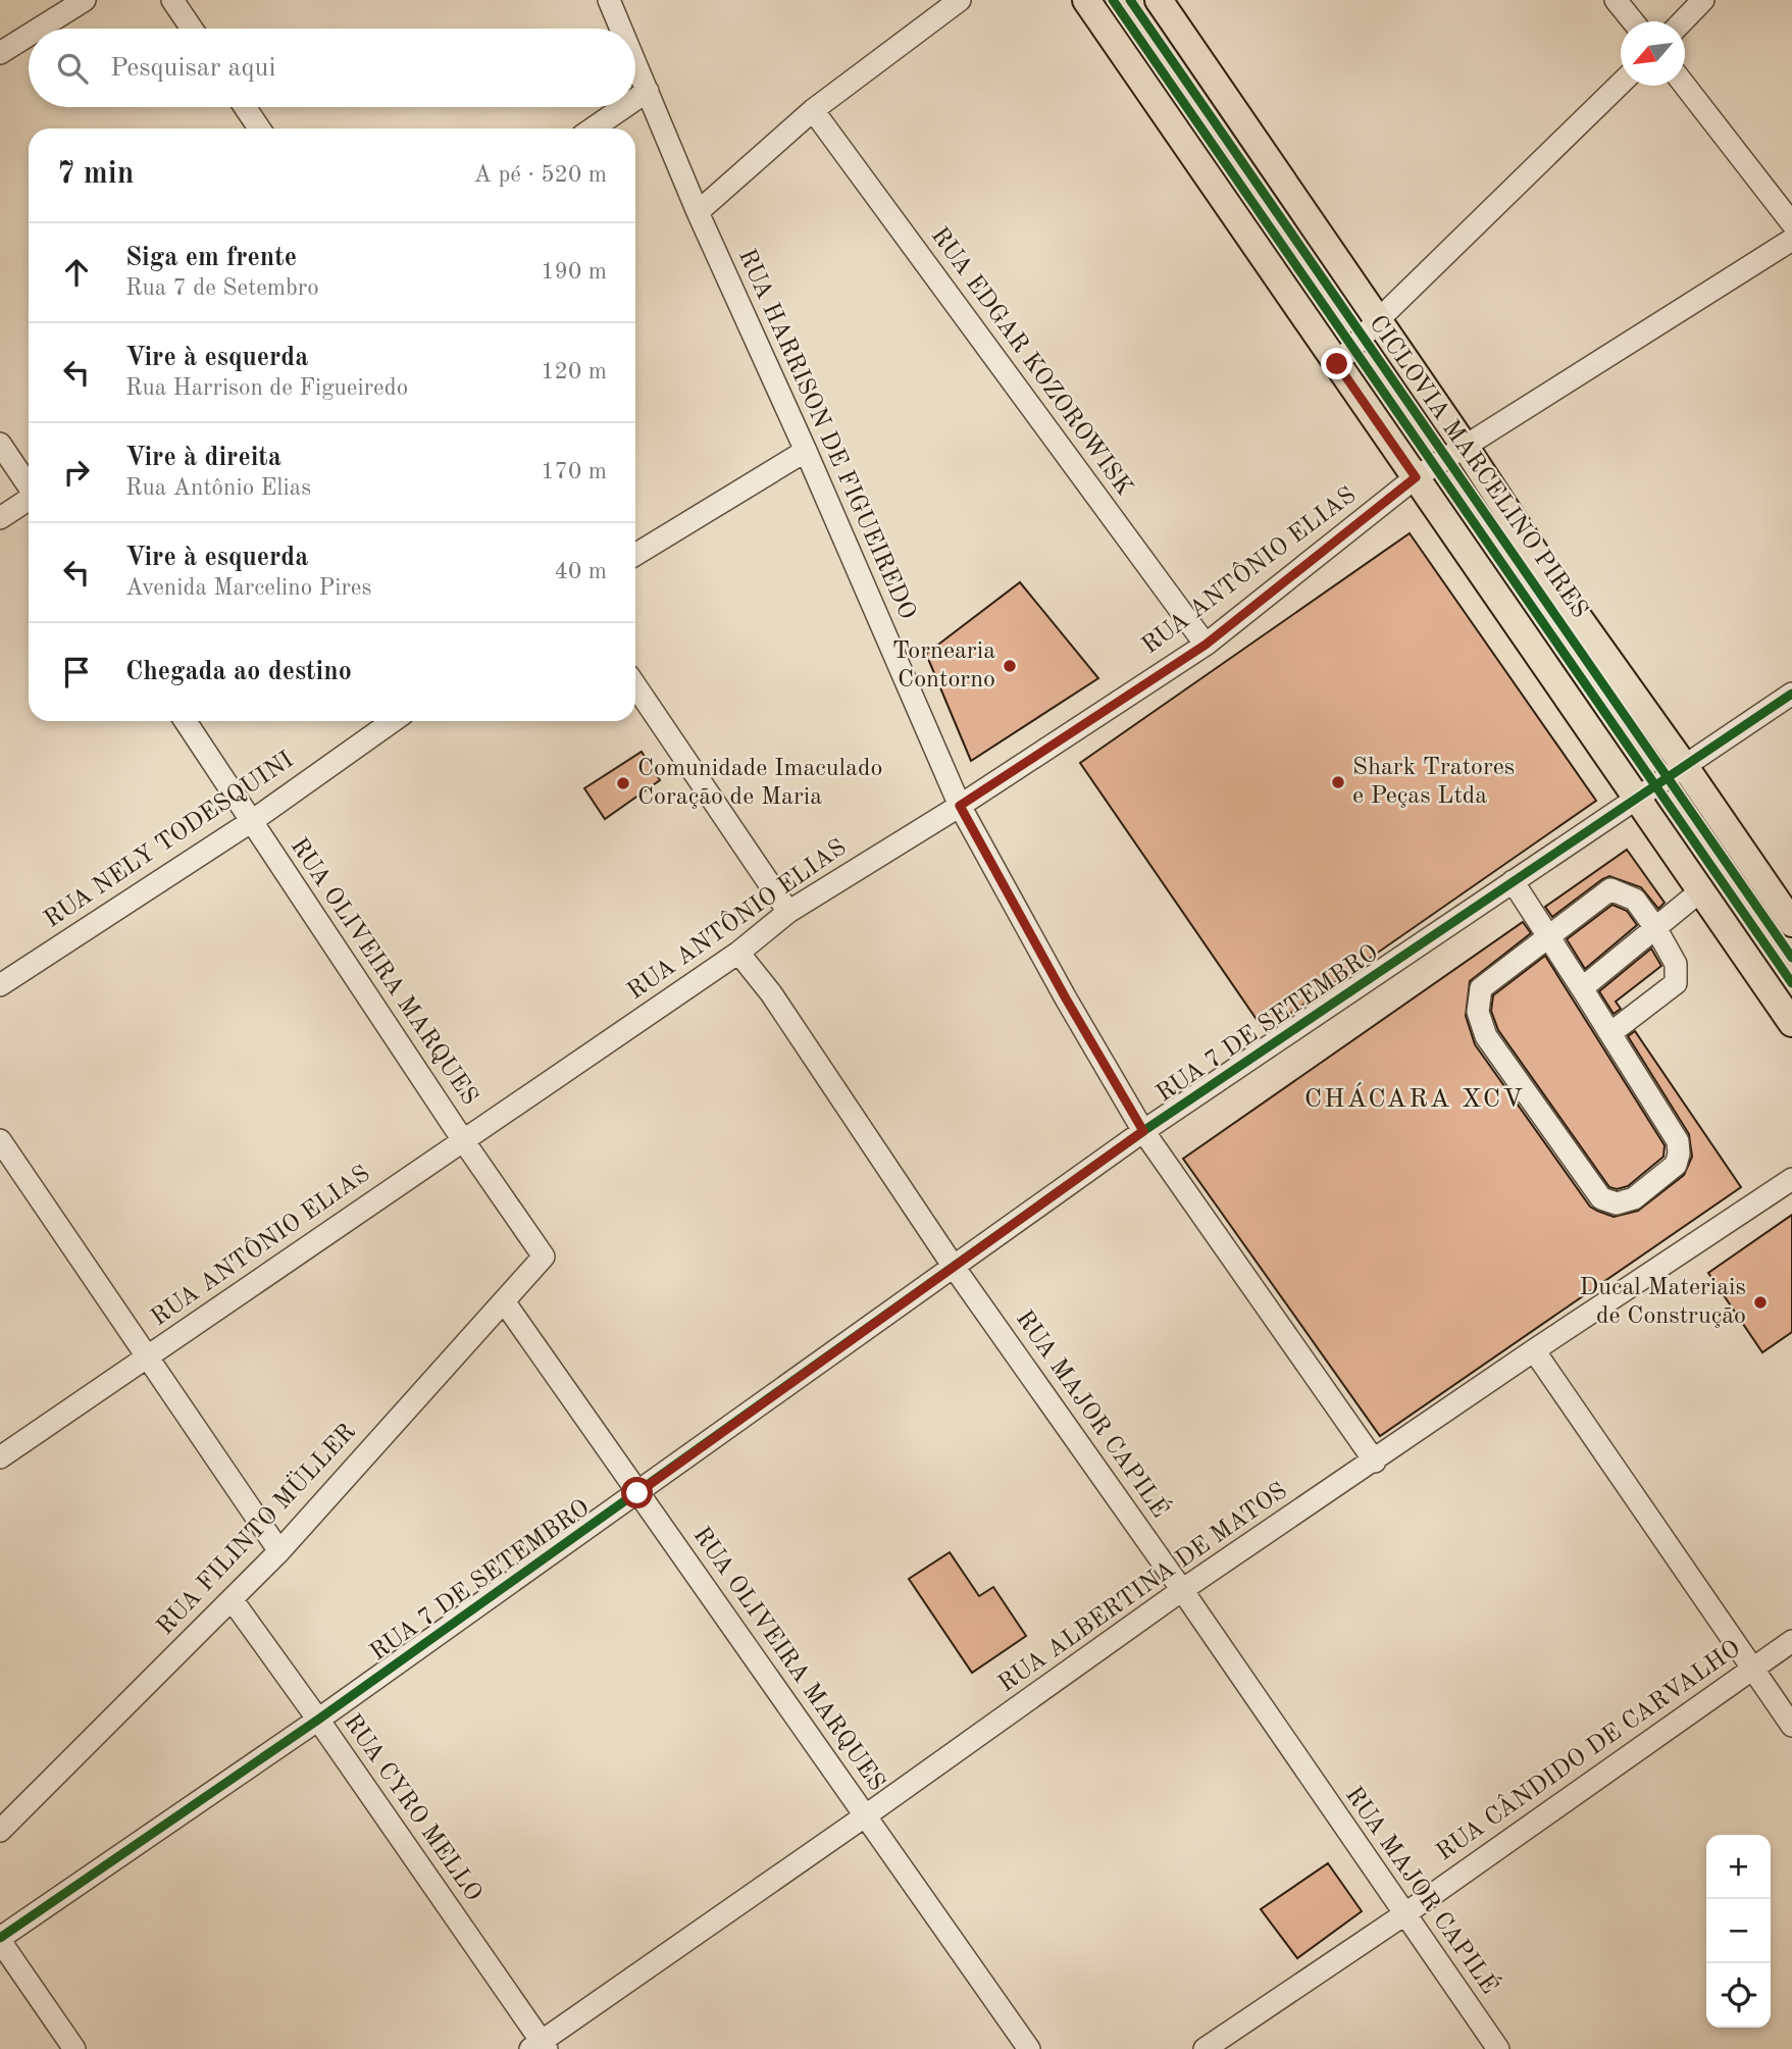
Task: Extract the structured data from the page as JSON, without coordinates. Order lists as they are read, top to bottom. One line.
{"streets":{"street":["RUA EDGAR KOZOROWISK","RUA HARRISON DE FIGUEIREDO","RUA ANTÔNIO ELIAS","RUA NELY TODESQUINI","RUA OLIVEIRA MARQUES","RUA 7 DE SETEMBRO","RUA MAJOR CAPILÉ","RUA FILINTO MÜLLER","RUA ALBERTINA DE MATOS","RUA CÂNDIDO DE CARVALHO","RUA CYRO MELLO"],"cycle path":["CICLOVIA MARCELINO PIRES"]},"crossings":[["RUA EDGAR KOZOROWISK","RUA ANTÔNIO ELIAS"],["RUA HARRISON DE FIGUEIREDO","RUA ANTÔNIO ELIAS"],["RUA HARRISON DE FIGUEIREDO","RUA 7 DE SETEMBRO"],["RUA HARRISON DE FIGUEIREDO","RUA ALBERTINA DE MATOS"],["RUA ANTÔNIO ELIAS","RUA OLIVEIRA MARQUES"],["RUA ANTÔNIO ELIAS","RUA MAJOR CAPILÉ"],["RUA NELY TODESQUINI","RUA OLIVEIRA MARQUES"],["RUA OLIVEIRA MARQUES","RUA 7 DE SETEMBRO"],["RUA OLIVEIRA MARQUES","RUA FILINTO MÜLLER"],["RUA OLIVEIRA MARQUES","RUA ALBERTINA DE MATOS"],["RUA 7 DE SETEMBRO","RUA MAJOR CAPILÉ"],["RUA 7 DE SETEMBRO","RUA CYRO MELLO"],["RUA MAJOR CAPILÉ","RUA ALBERTINA DE MATOS"],["RUA MAJOR CAPILÉ","RUA CÂNDIDO DE CARVALHO"],["RUA FILINTO MÜLLER","RUA CYRO MELLO"],["RUA ALBERTINA DE MATOS","RUA CYRO MELLO"]],"districts":["CHÁCARA XCV"],"places":["Tornearia Contorno","Shark Tratores e Peças Ltda","Comunidade Imaculado Coração de Maria","Ducal Materiais de Construção"],"north":"bottom left","page":{"search":"Pesquisar aqui","heading":["7 min","A pé · 520 m"],"list":[["Siga em frente","Rua 7 de Setembro","190 m"],["Vire à esquerda","Rua Harrison de Figueiredo","120 m"],["Vire à direita","Rua Antônio Elias","170 m"],["Vire à esquerda","Avenida Marcelino Pires","40 m"],"Chegada ao destino"],"map_buttons":["+","−"]}}
